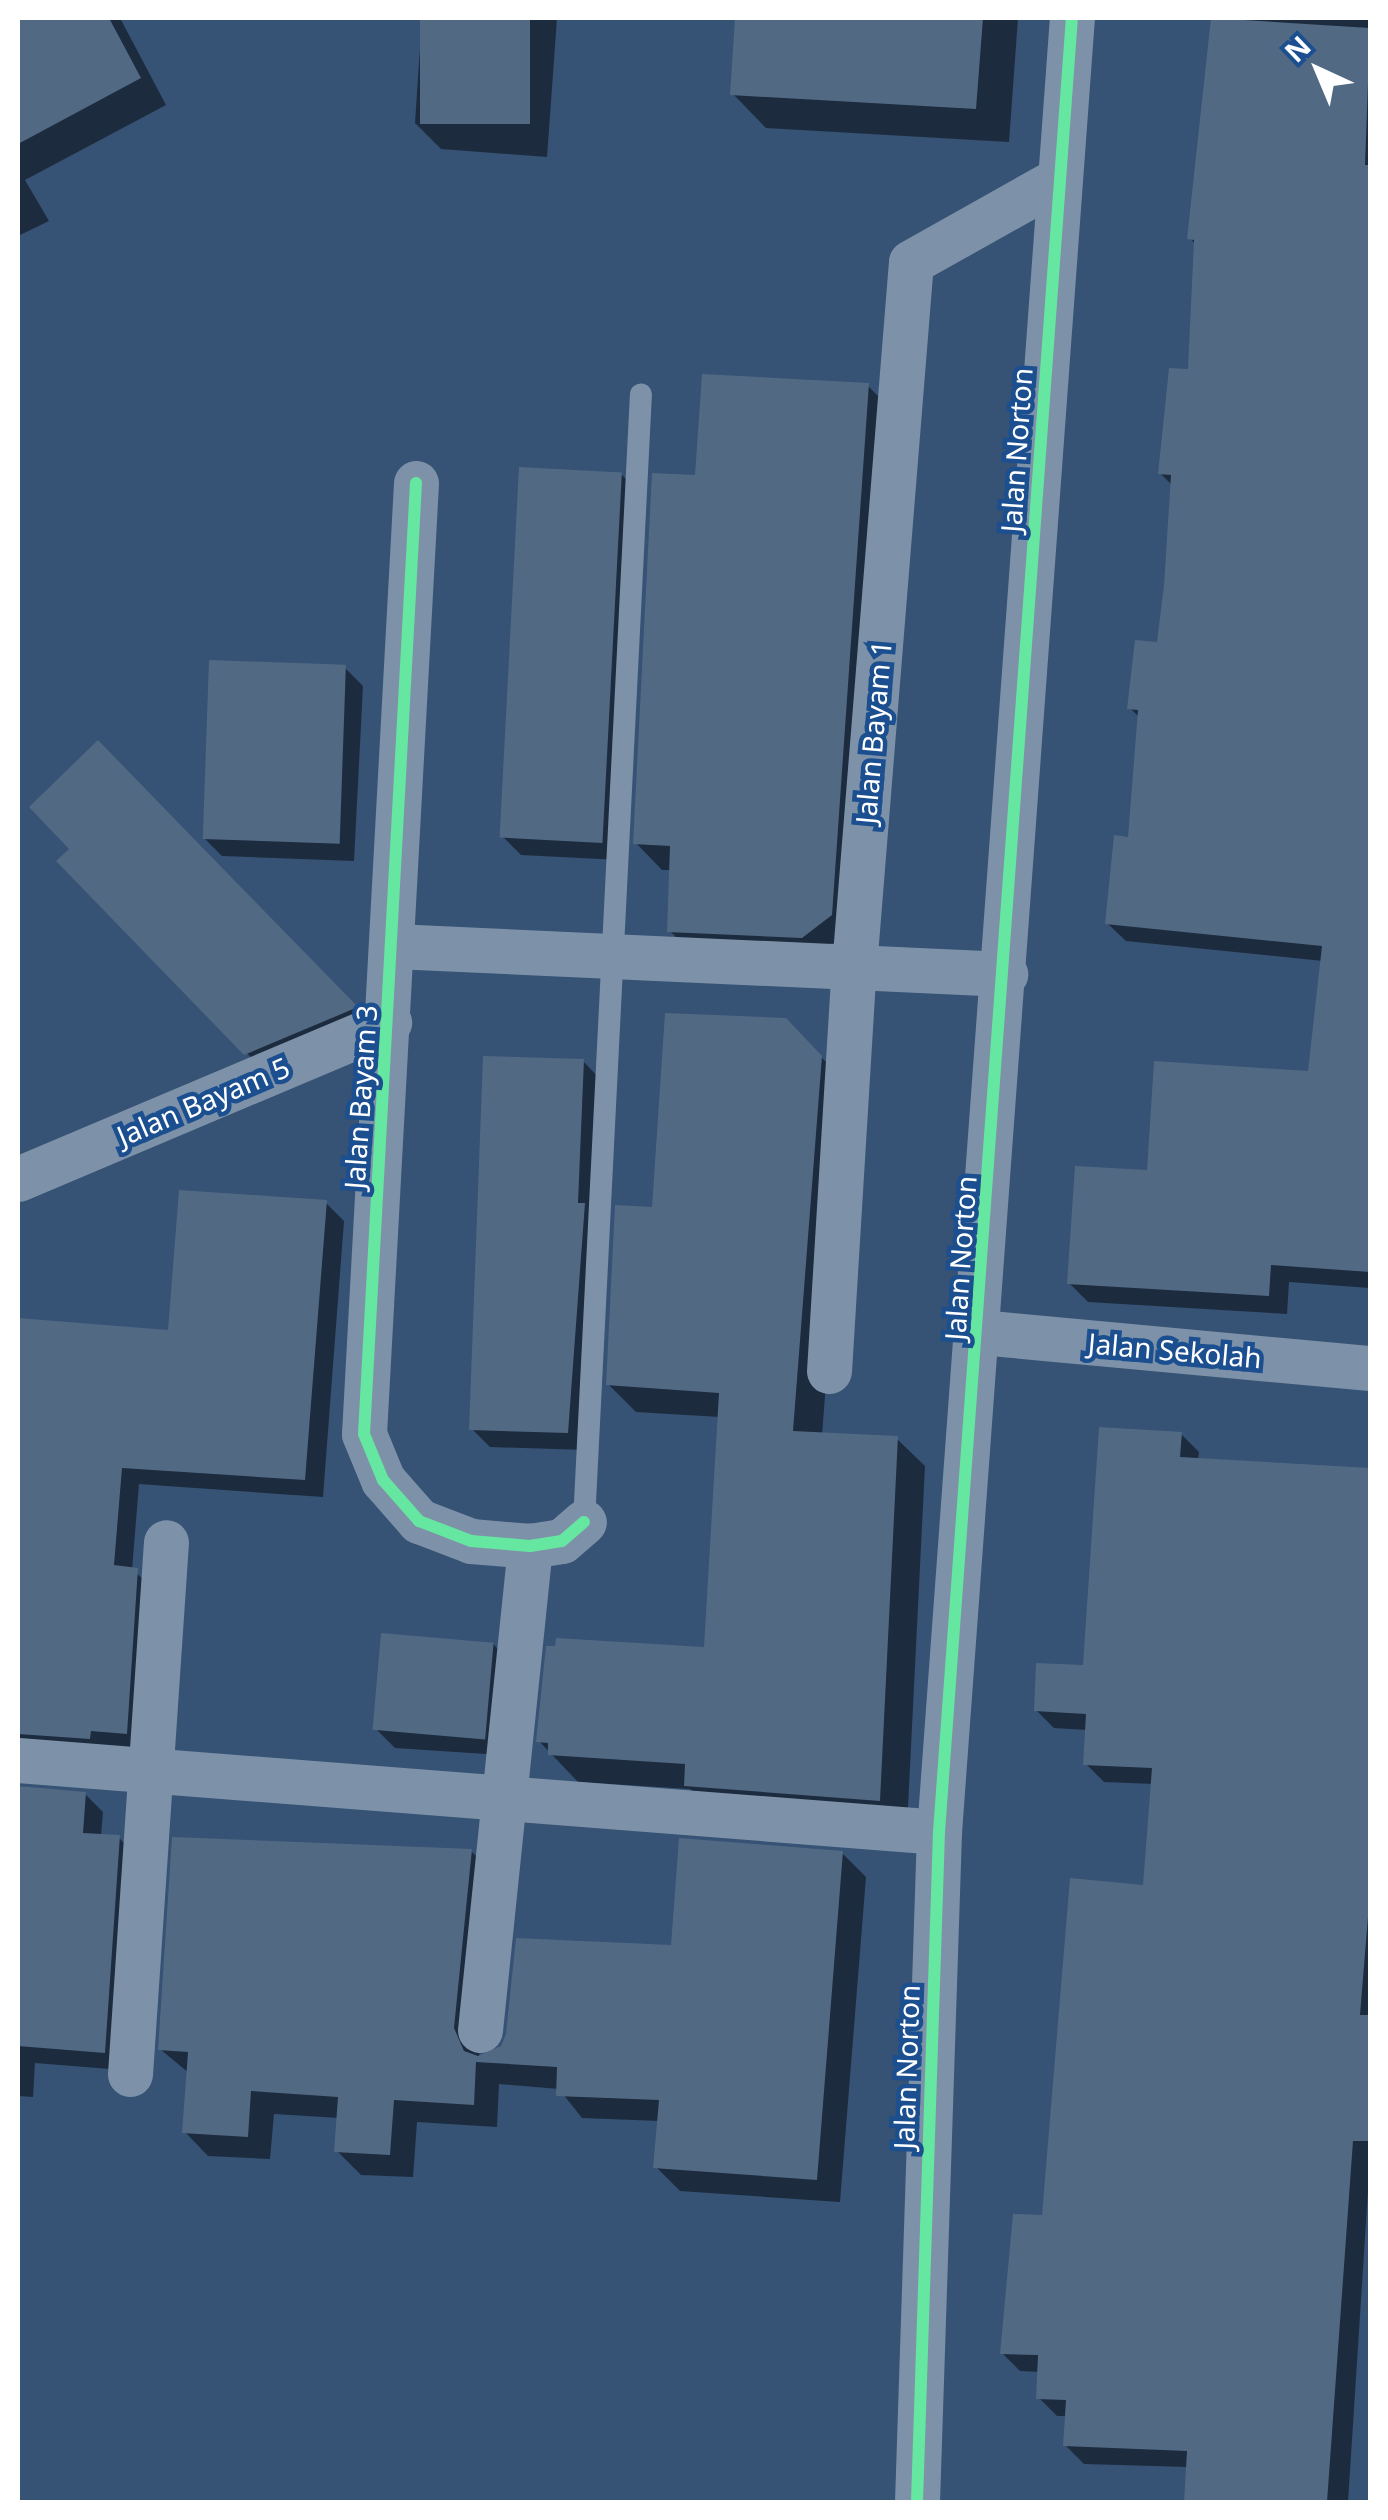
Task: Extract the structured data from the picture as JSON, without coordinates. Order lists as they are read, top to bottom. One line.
{"streets":{"street":["Jalan Norton","Jalan Bayam 1","Jalan Bayam 3","Jalan Bayam 5","Jalan Sekolah"]},"crossings":[["Jalan Norton","Jalan Bayam 1"],["Jalan Norton","Jalan Sekolah"],["Jalan Bayam 3","Jalan Bayam 5"]],"north":"top left"}
